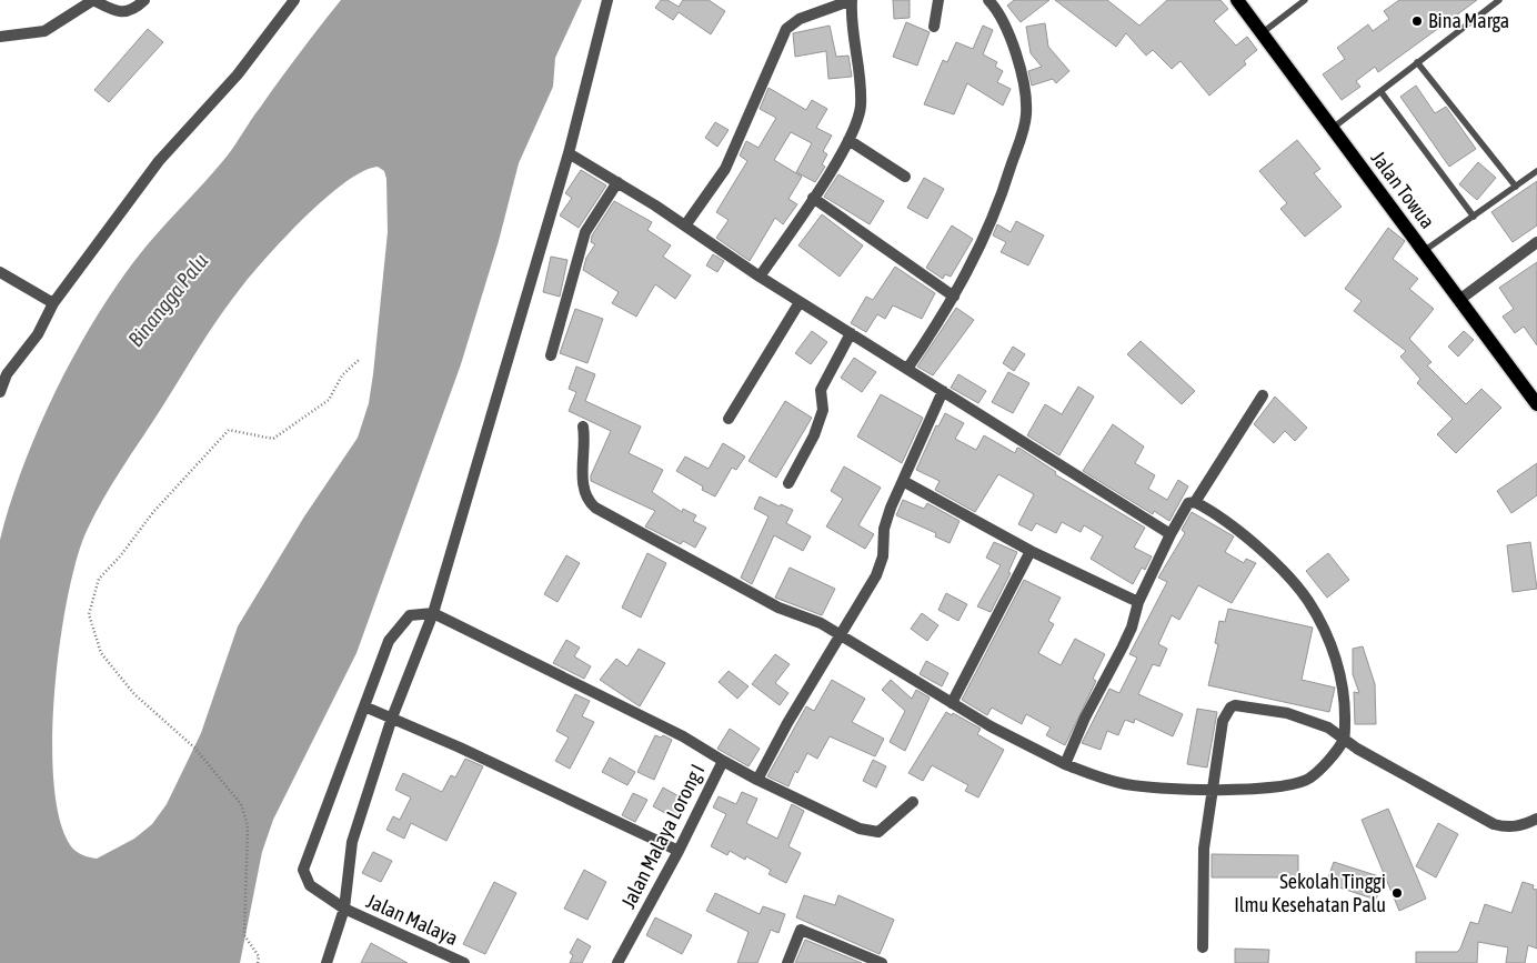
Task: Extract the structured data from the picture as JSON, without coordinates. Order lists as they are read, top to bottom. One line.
{"streets":{"main road":["Jalan Towua"],"street":["Jalan Malaya Lorong I","Jalan Malaya"]},"water":["Binangga Palu"],"places":["Bina Marga","Sekolah Tinggi Ilmu Kesehatan Palu"]}
